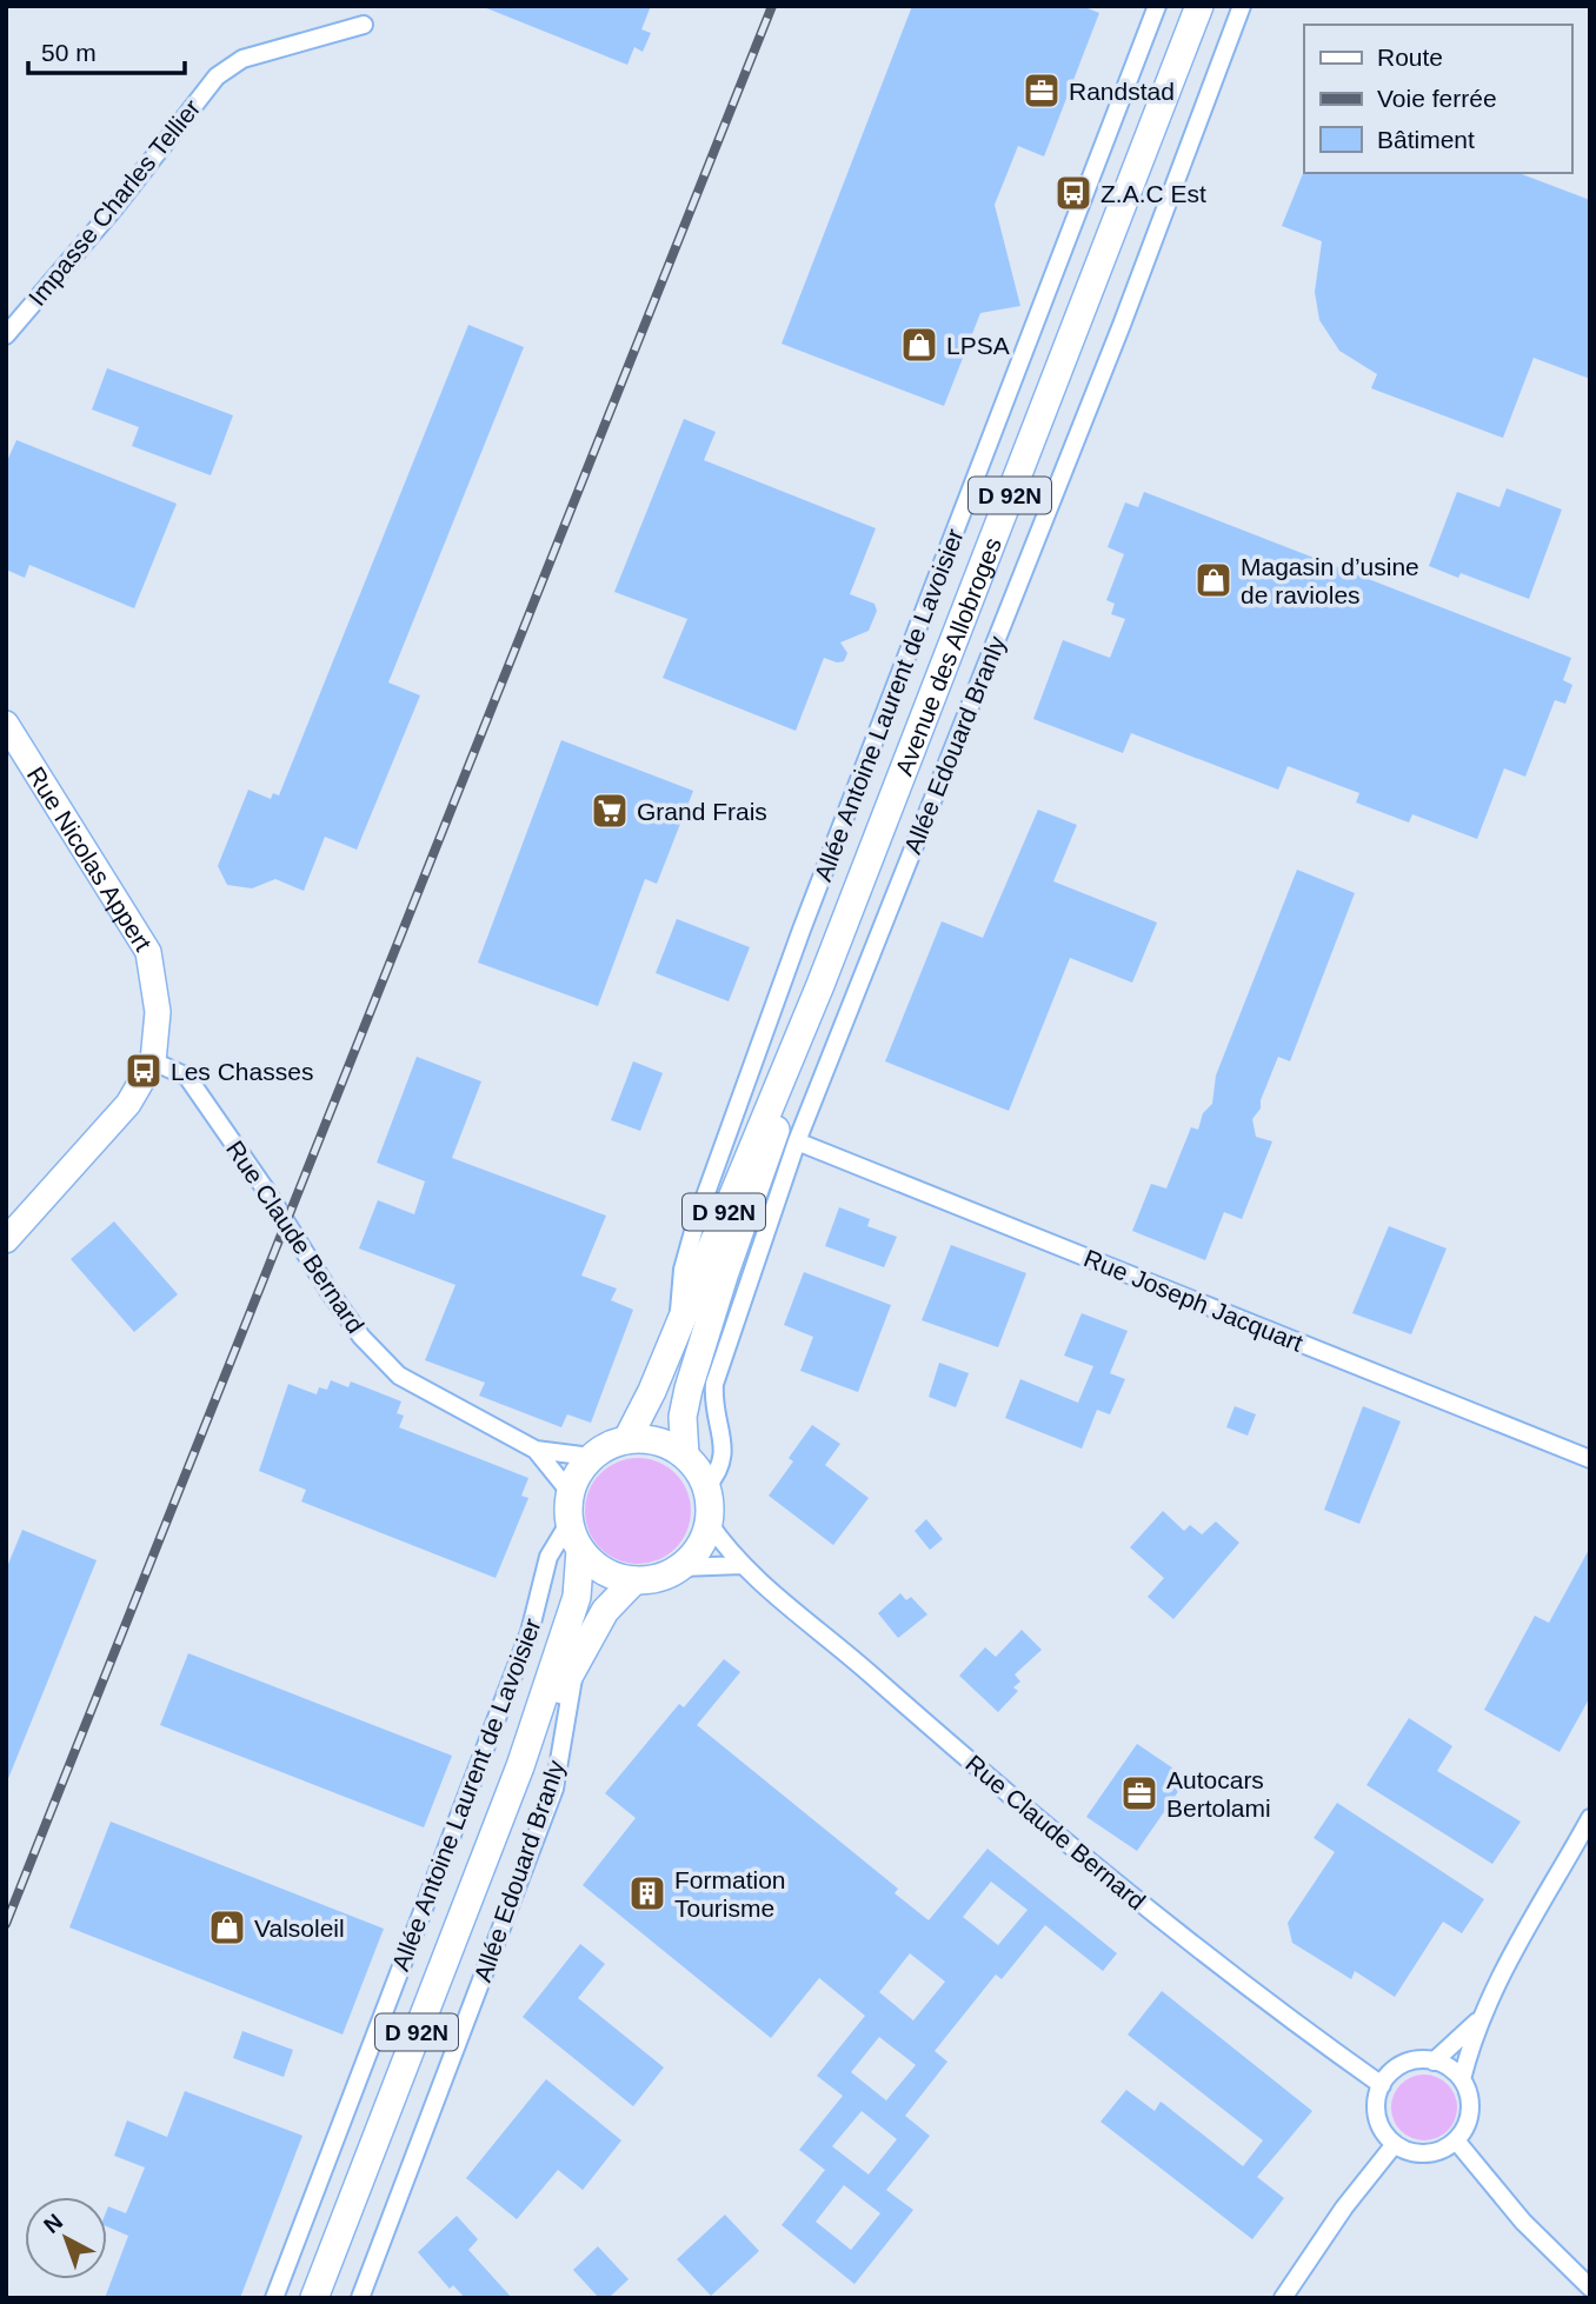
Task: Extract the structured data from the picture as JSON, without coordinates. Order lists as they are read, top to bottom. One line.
{"streets":{"main road":["D 92N","Avenue des Allobroges"],"street":["Impasse Charles Tellier","Allée Antoine Laurent de Lavoisier","Allée Edouard Branly","Rue Nicolas Appert","Rue Claude Bernard","Rue Joseph Jacquart"]},"crossings":[["D 92N","Avenue des Allobroges"],["D 92N","Allée Antoine Laurent de Lavoisier"],["D 92N","Allée Edouard Branly"],["D 92N","Rue Claude Bernard"],["Avenue des Allobroges","Allée Antoine Laurent de Lavoisier"],["Avenue des Allobroges","Allée Edouard Branly"],["Avenue des Allobroges","Rue Claude Bernard"],["Allée Antoine Laurent de Lavoisier","Allée Edouard Branly"],["Allée Antoine Laurent de Lavoisier","Rue Claude Bernard"],["Allée Edouard Branly","Rue Claude Bernard"],["Allée Edouard Branly","Rue Joseph Jacquart"],["Rue Nicolas Appert","Rue Claude Bernard"]],"places":{"office":["Randstad","Autocars Bertolami"],"bus stop":["Z.A.C Est","Les Chasses"],"shop":["LPSA","Magasin d’usine de ravioles","Valsoleil"],"supermarket":["Grand Frais"],"building":["Formation Tourisme"]},"legend":["Route","Voie ferrée","Bâtiment"],"scale_bar":"50 m","north":"top left"}
